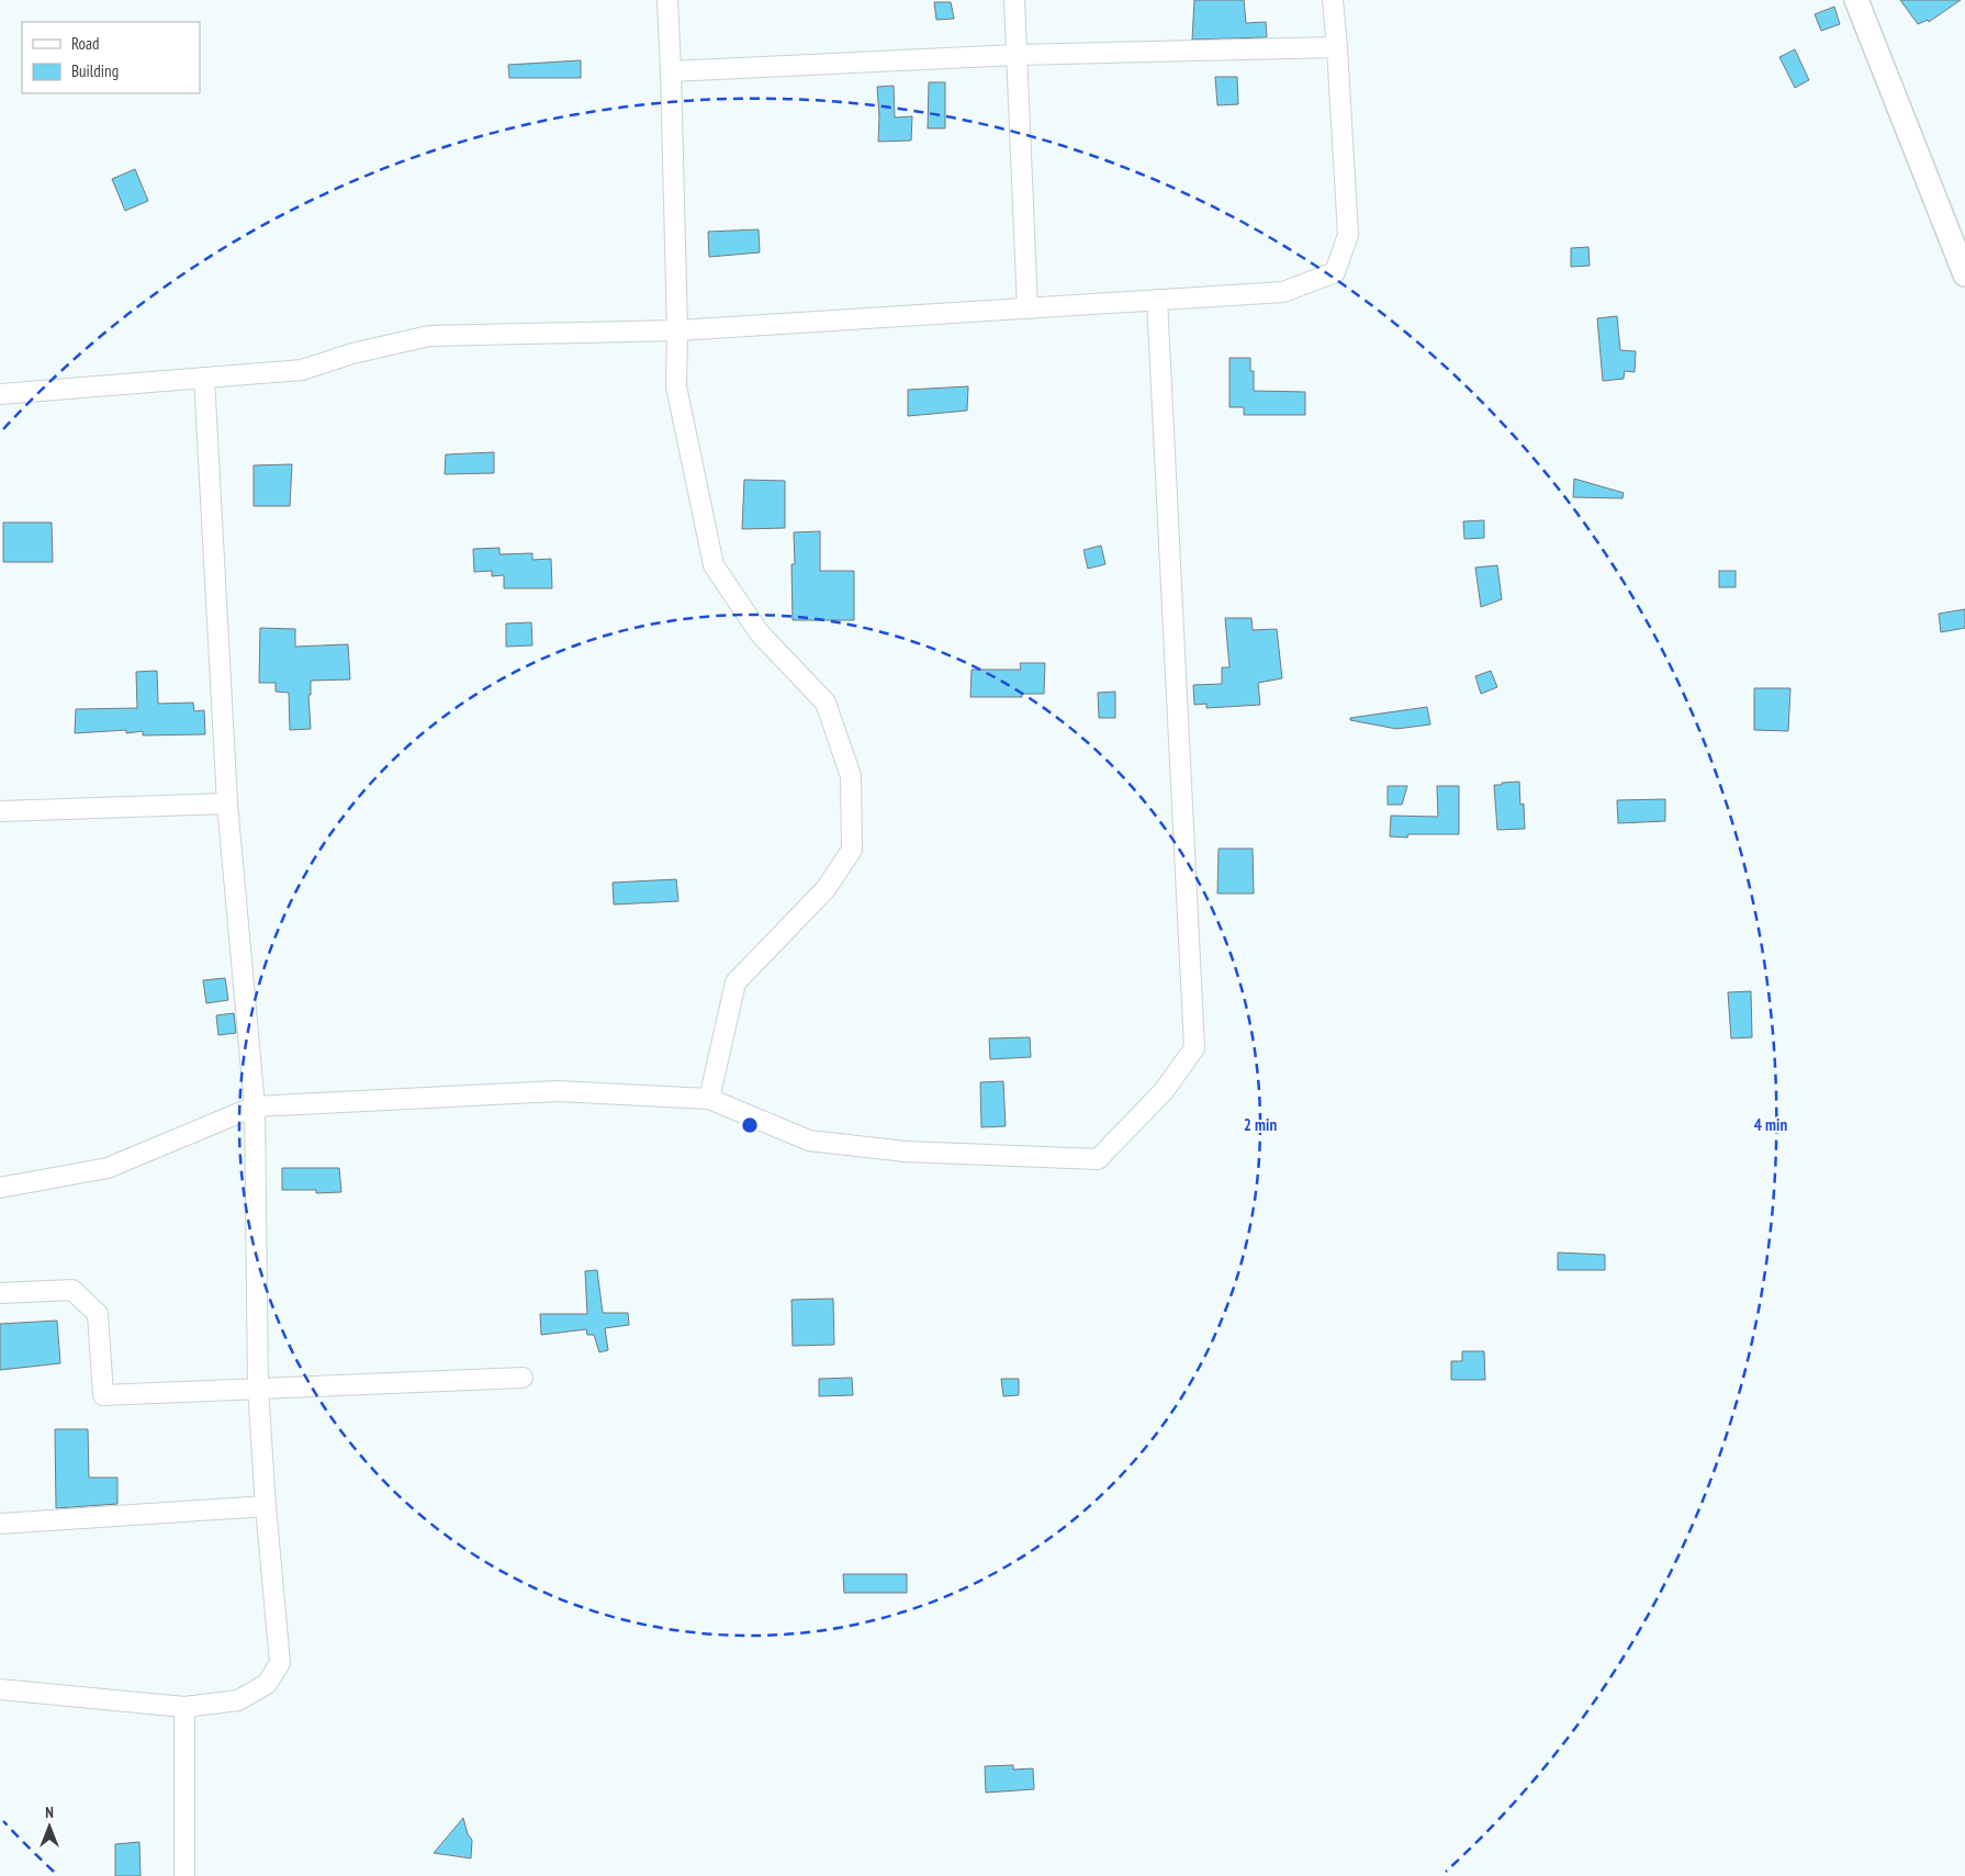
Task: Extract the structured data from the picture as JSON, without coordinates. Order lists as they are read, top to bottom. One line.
{"legend":["Road","Building"],"north":"top","rings":["2 min","4 min"]}
